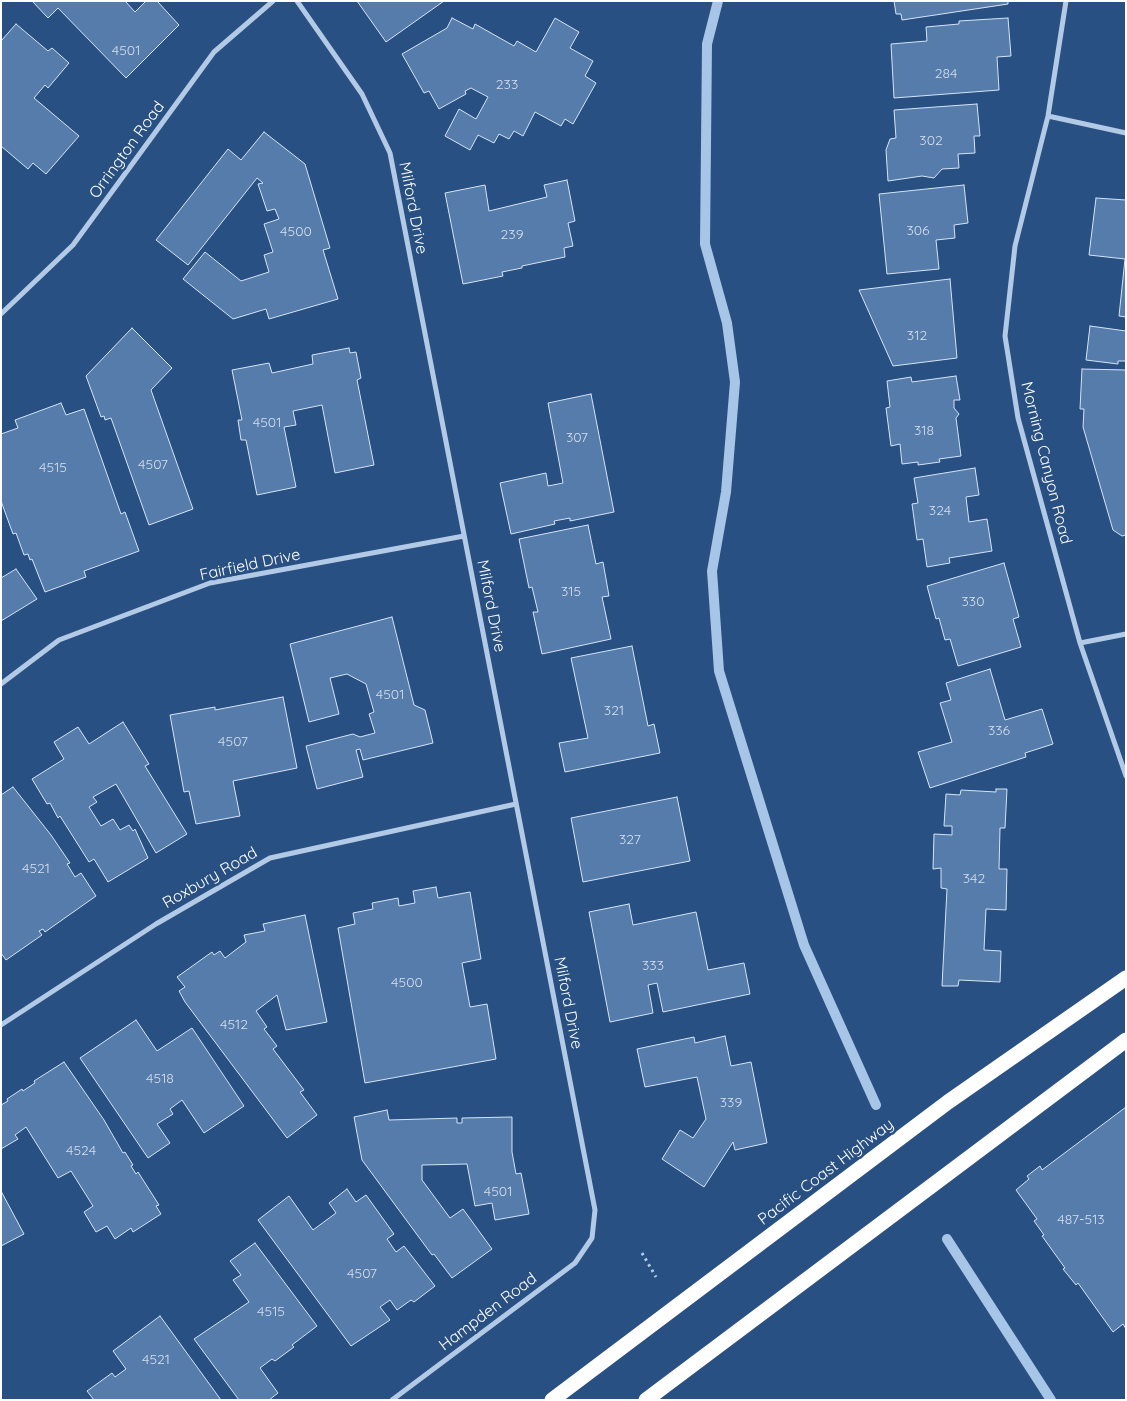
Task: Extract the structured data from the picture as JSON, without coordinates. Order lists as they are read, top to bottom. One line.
{"streets":{"highway":["Pacific Coast Highway"],"street":["Orrington Road","Milford Drive","Morning Canyon Road","Fairfield Drive","Roxbury Road","Hampden Road"]},"crossings":[["Milford Drive","Fairfield Drive"],["Milford Drive","Roxbury Road"],["Milford Drive","Hampden Road"]],"house_numbers":["4501","284","233","302","306","4500","239","312","4501","318","307","4507","4515","324","315","330","4501","321","336","4507","327","4521","342","333","4500","4512","4518","339","4524","4501","487-513","4507","4515","4521"]}
